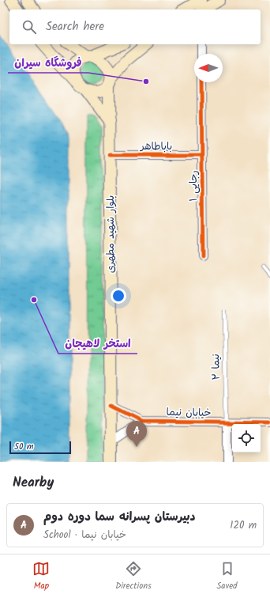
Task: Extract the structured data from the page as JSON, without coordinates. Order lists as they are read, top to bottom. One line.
{"streets":{"main road":["بلوار شهید مطهری"],"street":["باباطاهر","رجایی ۱","خیابان نیما"],"lane":["نیما ۲"]},"crossings":[["باباطاهر","رجایی ۱"],["باباطاهر","بلوار شهید مطهری"],["بلوار شهید مطهری","خیابان نیما"],["نیما ۲","خیابان نیما"]],"places":["فروشگاه سیران","استخر لاهیجان"],"scale_bar":"50 m","north":"left","page":{"search":"Search here","pins":"A","scale":"50 m","heading":"Nearby","list":[{"mark":"A","name":"دبیرستان پسرانه سما دوره دوم","note":"School · خیابان نیما","value":"120 m"}],"nav":["Map","Directions","Saved"]}}
